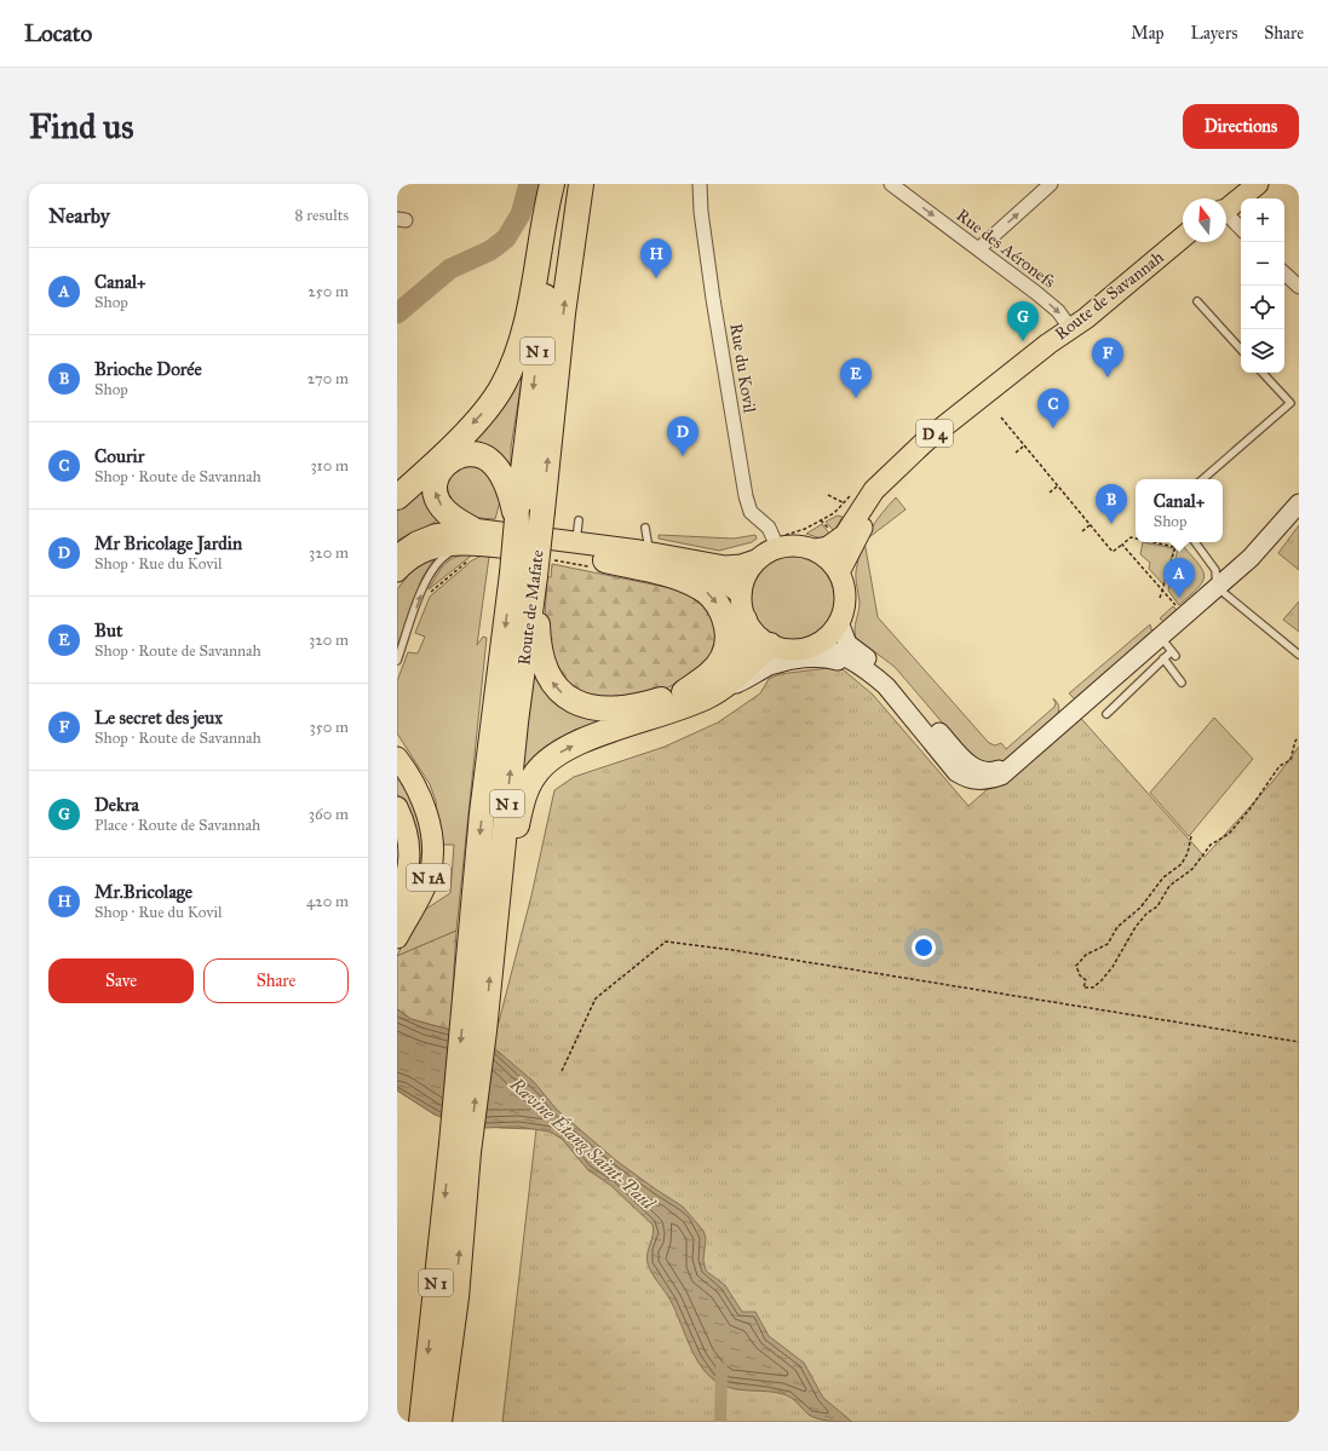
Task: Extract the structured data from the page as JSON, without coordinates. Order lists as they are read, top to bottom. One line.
{"streets":{"highway":["N 1","Route de Mafate"],"main road":["Route de Savannah","D 4","N 1A"],"street":["Rue des Aéronefs","Rue du Kovil"]},"crossings":[["Rue des Aéronefs","Route de Savannah"],["Route de Savannah","Rue du Kovil"],["N 1","Route de Mafate"]],"one_way":["Rue des Aéronefs"],"water":["Ravine Étang Saint-Paul"],"north":"top","page":{"header":"Locato","nav":["Map","Layers","Share"],"buttons":["Directions",["Save","Share"]],"title":"Find us","heading":["Nearby","8 results"],"map_buttons":["+","−"],"pins":["H","G","F","E","C","D","B","A"],"list":[{"mark":"A","name":"Canal+","note":"Shop","value":"250 m"},{"mark":"B","name":"Brioche Dorée","note":"Shop","value":"270 m"},{"mark":"C","name":"Courir","note":"Shop · Route de Savannah","value":"310 m"},{"mark":"D","name":"Mr Bricolage Jardin","note":"Shop · Rue du Kovil","value":"320 m"},{"mark":"E","name":"But","note":"Shop · Route de Savannah","value":"320 m"},{"mark":"F","name":"Le secret des jeux","note":"Shop · Route de Savannah","value":"350 m"},{"mark":"G","name":"Dekra","note":"Place · Route de Savannah","value":"360 m"},{"mark":"H","name":"Mr.Bricolage","note":"Shop · Rue du Kovil","value":"420 m"}],"popup":["Canal+","Shop"]}}
